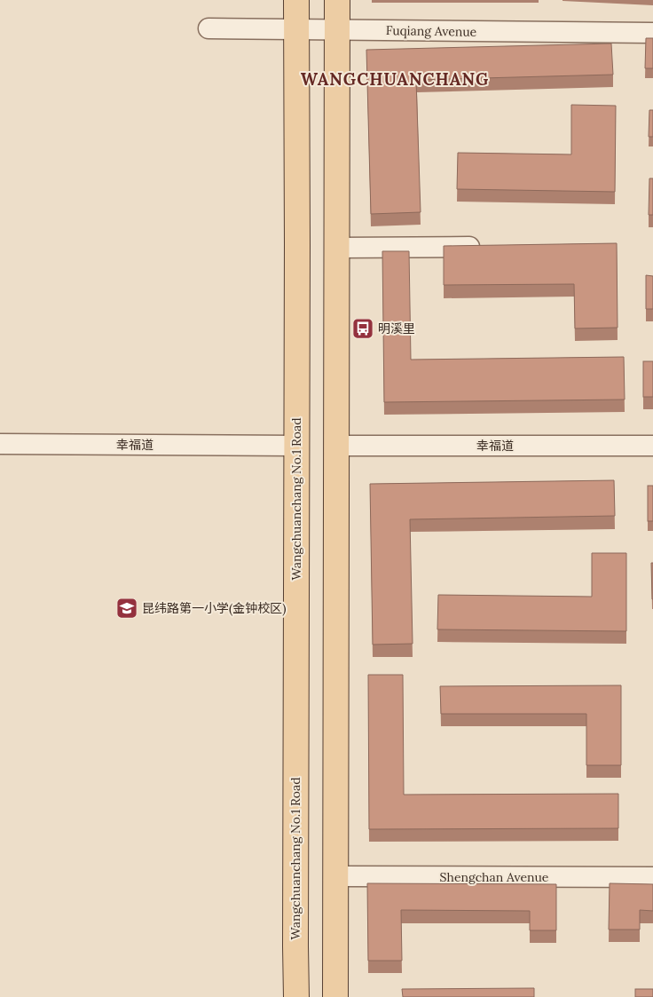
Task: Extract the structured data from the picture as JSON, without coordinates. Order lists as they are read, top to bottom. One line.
{"streets":{"main road":["Wangchuanchang No.1 Road"],"street":["Fuqiang Avenue","幸福道","Shengchan Avenue"]},"crossings":[["Fuqiang Avenue","Wangchuanchang No.1 Road"],["幸福道","Wangchuanchang No.1 Road"]],"districts":["WANGCHUANCHANG"],"places":{"bus stop":["明溪里"],"school or university":["昆纬路第一小学(金钟校区)"]}}
